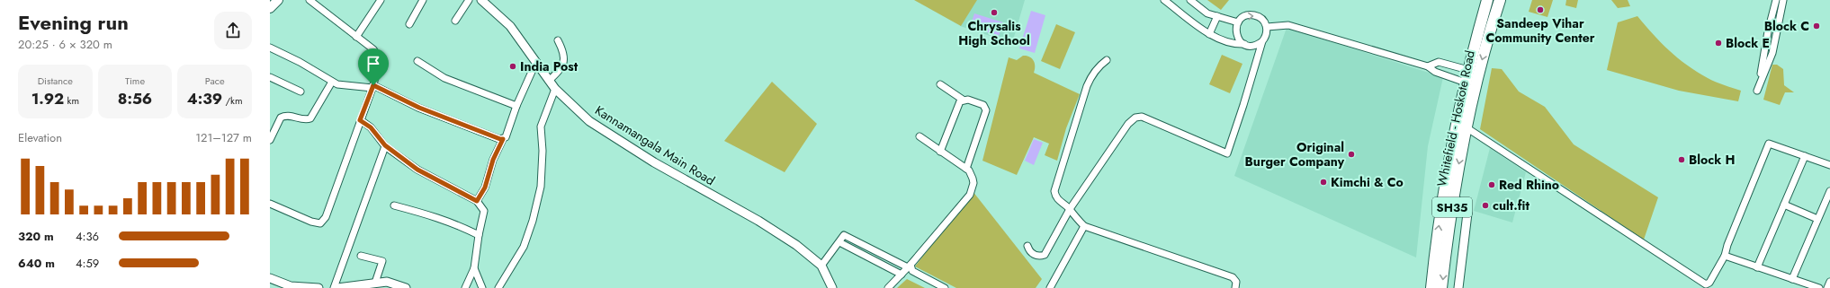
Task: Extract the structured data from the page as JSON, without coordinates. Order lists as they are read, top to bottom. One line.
{"streets":{"main road":["Whitefield - Hoskote Road","SH35"],"street":["Kannamangala Main Road"]},"places":["Sandeep Vihar Community Center","Chrysalis High School","Block C","Block E","India Post","Original Burger Company","Block H","Kimchi & Co","Red Rhino","cult.fit"],"page":{"heading":["Evening run","20:25 · 6 × 320 m"],"stats":[["Distance","1.92 km"],["Time","8:56"],["Pace","4:39 /km"]],"chart":["Elevation","121–127 m"],"list":[{"name":"320 m","note":"4:36"},{"name":"640 m","note":"4:59"}]}}
